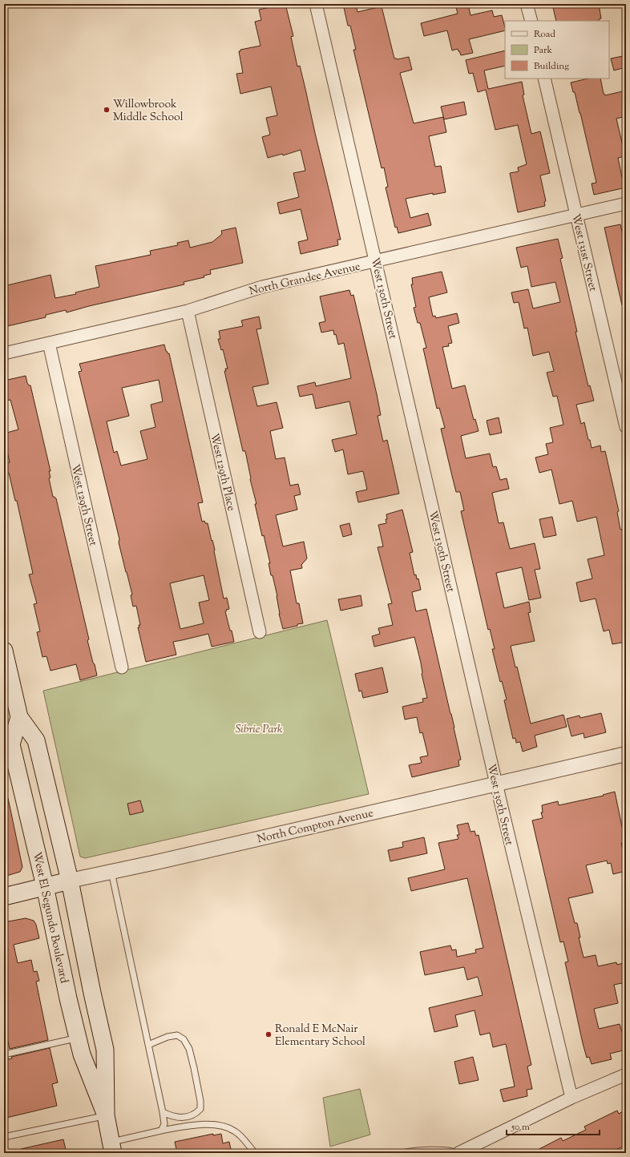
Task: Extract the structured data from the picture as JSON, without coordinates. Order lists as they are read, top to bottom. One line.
{"streets":{"main road":["North Compton Avenue","West El Segundo Boulevard"],"street":["West 131st Street","North Grandee Avenue","West 130th Street","West 129th Place","West 129th Street"]},"crossings":[["West 131st Street","North Grandee Avenue"],["North Grandee Avenue","West 130th Street"],["North Grandee Avenue","West 129th Place"],["North Grandee Avenue","West 129th Street"],["West 130th Street","North Compton Avenue"],["North Compton Avenue","West El Segundo Boulevard"]],"parks":["Sibrie Park"],"places":["Willowbrook Middle School","Ronald E McNair Elementary School"],"legend":["Road","Park","Building"],"scale_bar":"50 m"}
